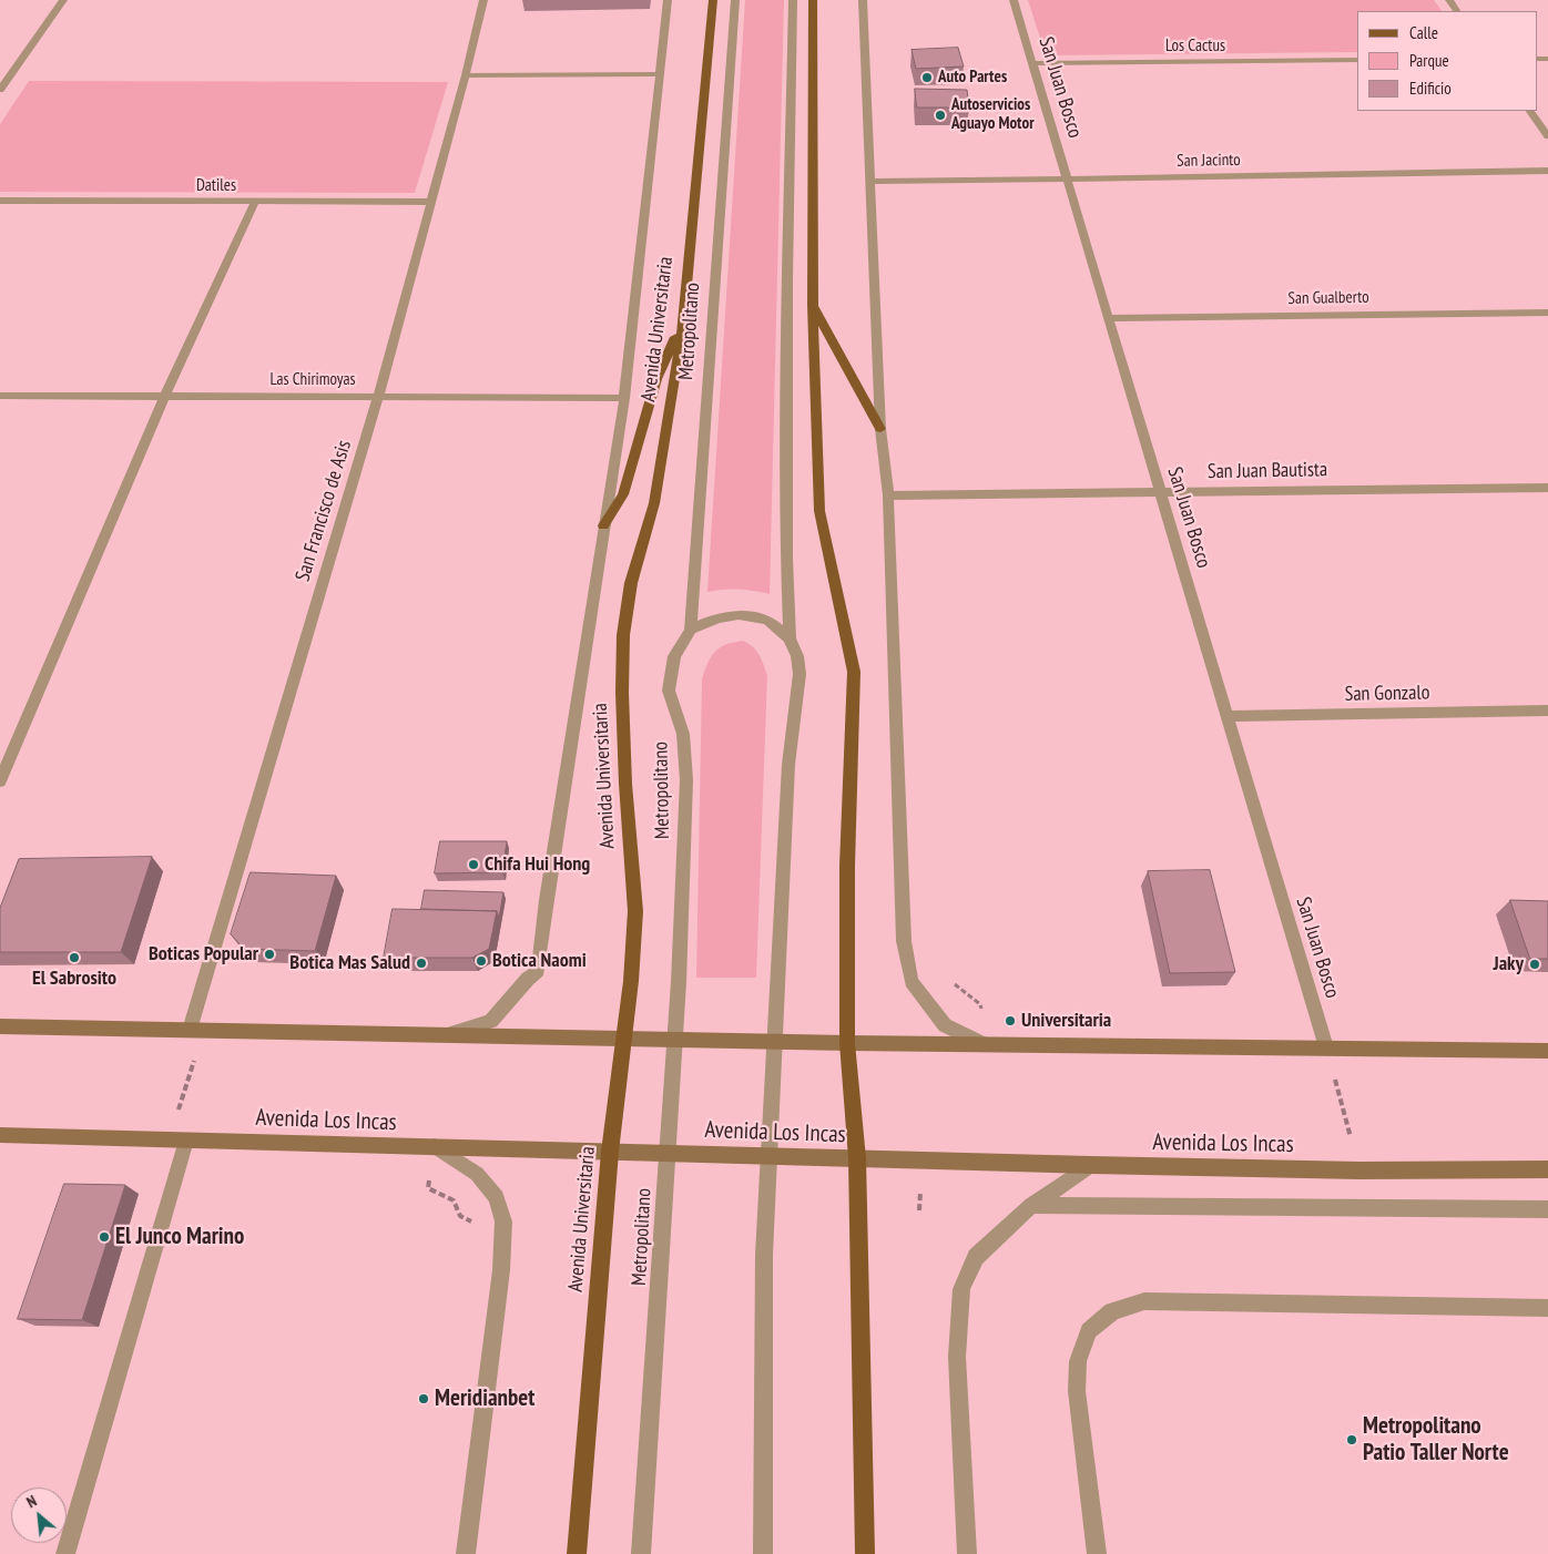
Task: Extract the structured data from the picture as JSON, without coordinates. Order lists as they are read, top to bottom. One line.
{"streets":{"main road":["Avenida Universitaria","Avenida Los Incas"],"street":["Los Cactus","San Juan Bosco","San Jacinto","Datiles","San Gualberto","Metropolitano","Las Chirimoyas","San Juan Bautista","San Francisco de Asis","San Gonzalo"]},"crossings":[["Los Cactus","San Juan Bosco"],["San Juan Bosco","San Jacinto"],["San Juan Bosco","San Gualberto"],["San Juan Bosco","San Juan Bautista"],["San Juan Bosco","San Gonzalo"],["Datiles","San Francisco de Asis"],["Avenida Universitaria","Las Chirimoyas"],["Avenida Universitaria","Avenida Los Incas"],["Metropolitano","Avenida Los Incas"],["Las Chirimoyas","San Francisco de Asis"]],"places":["Auto Partes","Autoservicios Aguayo Motor","Chifa Hui Hong","Boticas Popular","El Sabrosito","Botica Naomi","Botica Mas Salud","Jaky","Universitaria","El Junco Marino","Meridianbet","Metropolitano Patio Taller Norte"],"legend":["Calle","Parque","Edificio"],"north":"top left"}
